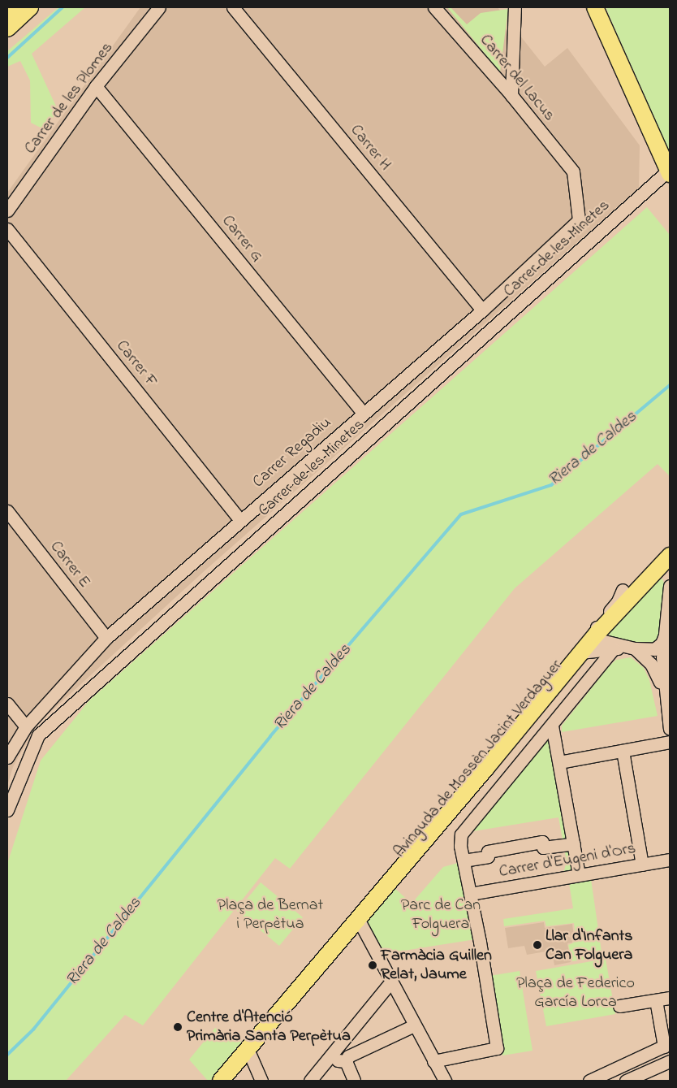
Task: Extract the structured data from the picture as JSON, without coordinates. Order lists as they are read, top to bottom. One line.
{"streets":{"main road":["Avinguda de Mossèn Jacint Verdaguer"],"street":["Carrer del Lacus","Carrer de les Plomes","Carrer H","Carrer G","Carrer de les Minetes","Carrer F","Carrer Regadiu","Carrer E","Carrer d'Eugeni d'Ors"]},"crossings":[["Carrer del Lacus","Carrer Regadiu"],["Carrer de les Plomes","Carrer G"],["Carrer H","Carrer Regadiu"],["Carrer G","Carrer Regadiu"],["Carrer F","Carrer Regadiu"],["Carrer Regadiu","Carrer E"]],"water":["Riera de Caldes"],"parks":["Plaça de Bernat i Perpètua","Parc de Can Folguera","Plaça de Federico García Lorca"],"places":["Llar d'Infants Can Folguera","Farmàcia Guillen Relat, Jaume","Centre d'Atenció Primària Santa Perpètua"]}
